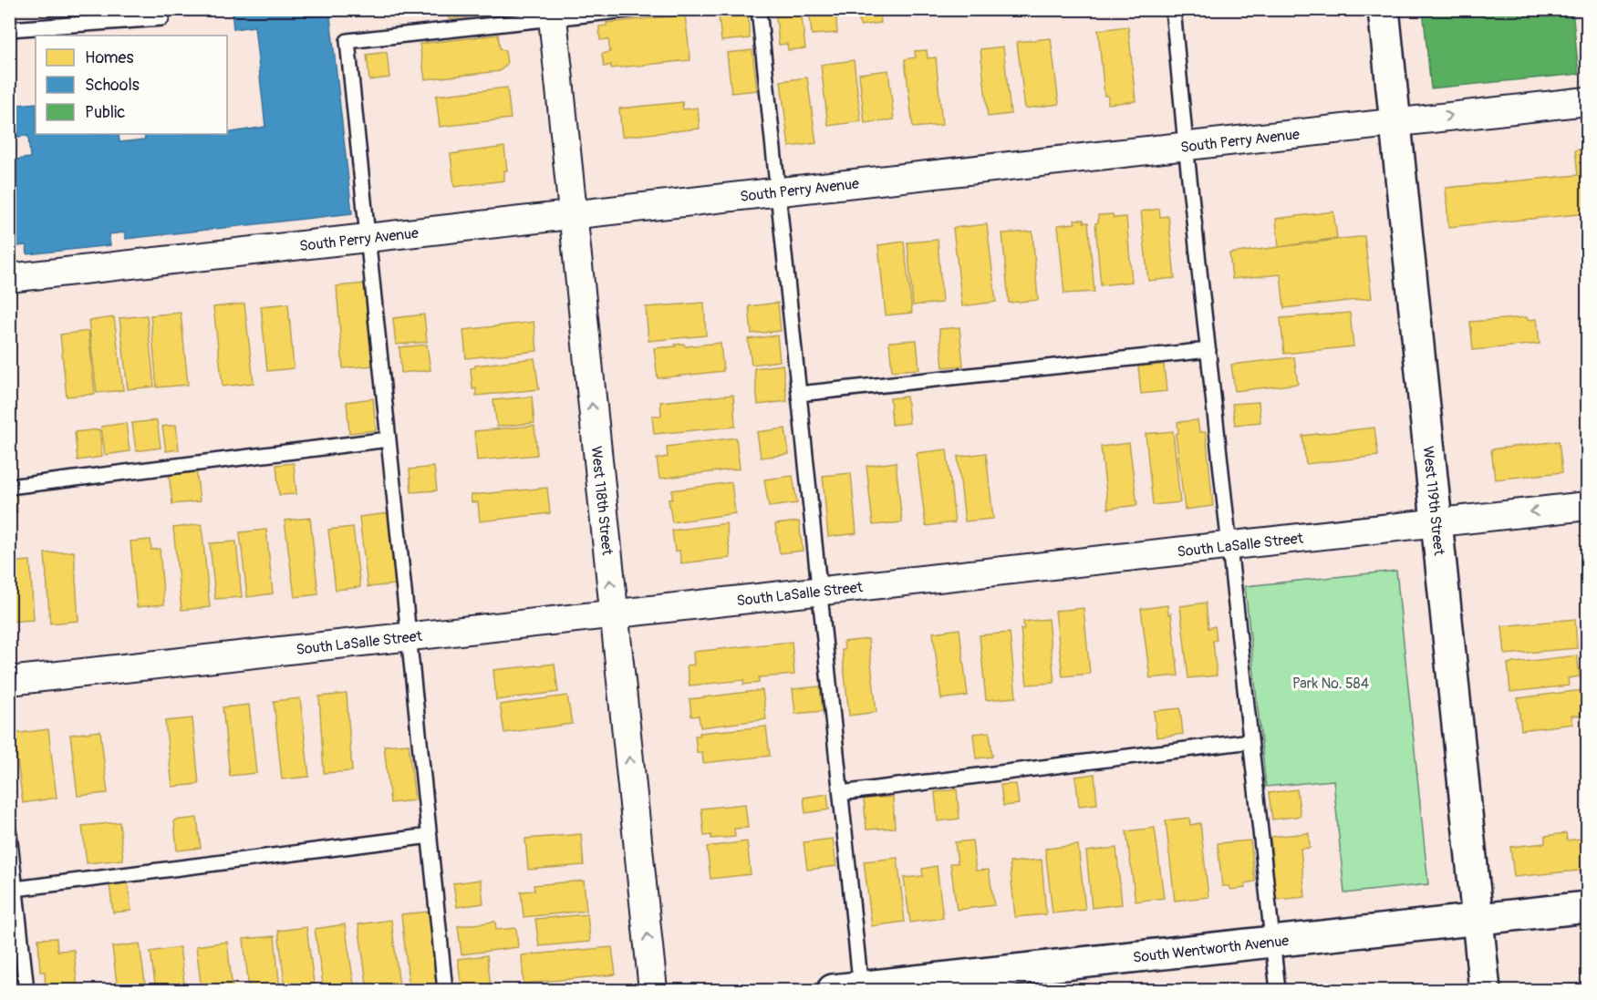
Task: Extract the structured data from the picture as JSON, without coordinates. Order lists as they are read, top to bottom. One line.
{"streets":{"street":["South Perry Avenue","West 119th Street","West 118th Street","South LaSalle Street","South Wentworth Avenue"]},"crossings":[["South Perry Avenue","West 119th Street"],["South Perry Avenue","West 118th Street"],["West 119th Street","South LaSalle Street"],["West 119th Street","South Wentworth Avenue"],["West 118th Street","South LaSalle Street"]],"one_way":["West 118th Street"],"parks":["Park No. 584"],"legend":["Homes","Schools","Public"]}
